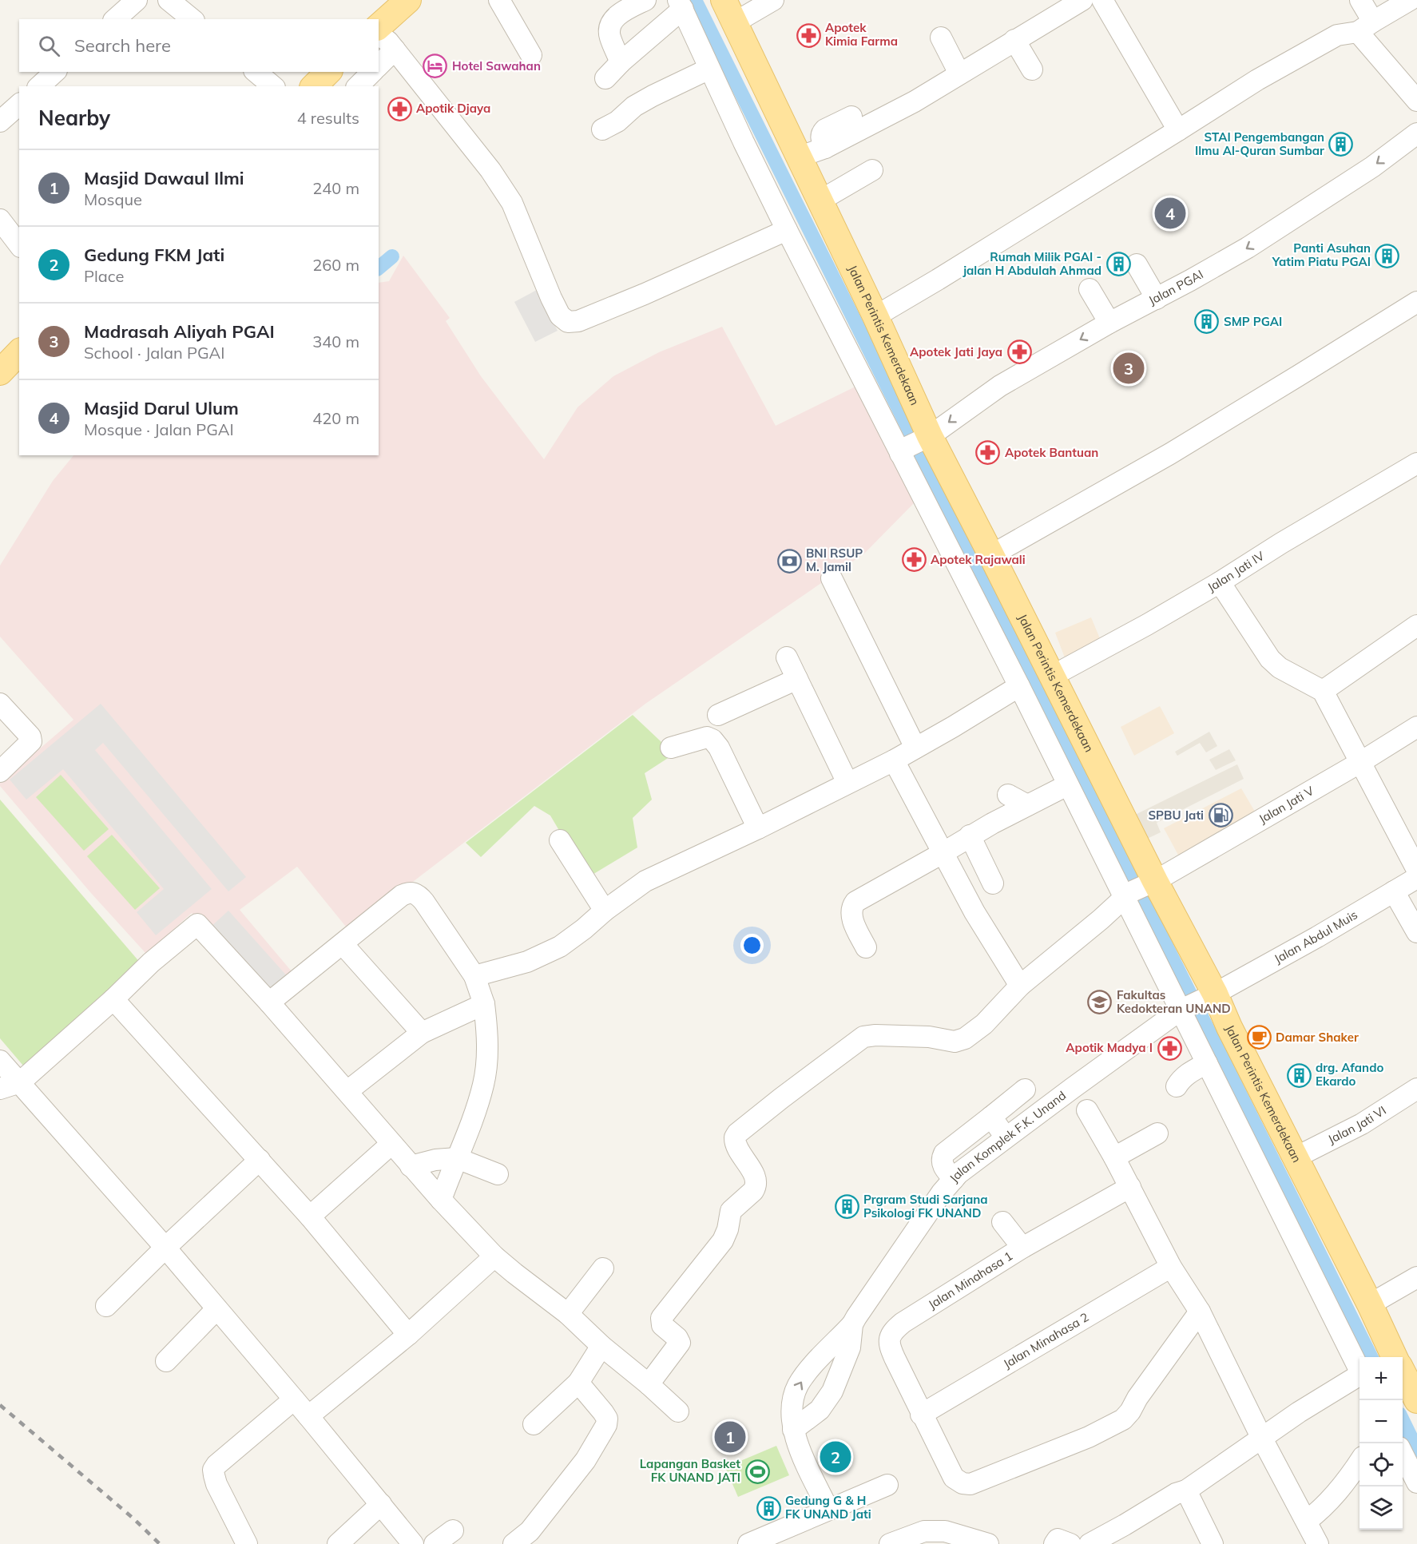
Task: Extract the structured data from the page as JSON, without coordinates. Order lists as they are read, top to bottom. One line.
{"streets":{"main road":["Jalan Perintis Kemerdekaan"],"street":["Jalan PGAI","Jalan Jati IV","Jalan Jati V","Jalan Abdul Muis","Jalan Jati VI","Jalan Komplek F.K. Unand","Jalan Minahasa 1","Jalan Minahasa 2"]},"crossings":[["Jalan PGAI","Jalan Perintis Kemerdekaan"],["Jalan Perintis Kemerdekaan","Jalan Jati IV"],["Jalan Perintis Kemerdekaan","Jalan Jati V"],["Jalan Perintis Kemerdekaan","Jalan Abdul Muis"],["Jalan Perintis Kemerdekaan","Jalan Jati VI"],["Jalan Abdul Muis","Jalan Komplek F.K. Unand"],["Jalan Minahasa 1","Jalan Minahasa 2"]],"places":{"pharmacy":["Apotek Kimia Farma","Apotik Djaya","Apotek Jati Jaya","Apotek Bantuan","Apotek Rajawali","Apotik Madya I"],"hotel":["Hotel Sawahan"],"building":["STAI Pengembangan Ilmu Al-Quran Sumbar","Panti Asuhan Yatim Piatu PGAI","Rumah Milik PGAI - jalan H Abdulah Ahmad","SMP PGAI","drg. Afando Ekardo","Prgram Studi Sarjana Psikologi FK UNAND","Gedung G & H FK UNAND Jati"],"bank":["BNI RSUP M. Jamil"],"fuel station":["SPBU Jati"],"school or university":["Fakultas Kedokteran UNAND"],"cafe":["Damar Shaker"],"sports":["Lapangan Basket FK UNAND JATI"]},"page":{"search":"Search here","heading":["Nearby","4 results"],"list":[{"mark":"1","name":"Masjid Dawaul Ilmi","note":"Mosque","value":"240 m"},{"mark":"2","name":"Gedung FKM Jati","note":"Place","value":"260 m"},{"mark":"3","name":"Madrasah Aliyah PGAI","note":"School · Jalan PGAI","value":"340 m"},{"mark":"4","name":"Masjid Darul Ulum","note":"Mosque · Jalan PGAI","value":"420 m"}],"pins":["4","3","1","2"],"map_buttons":["+","−"]}}
